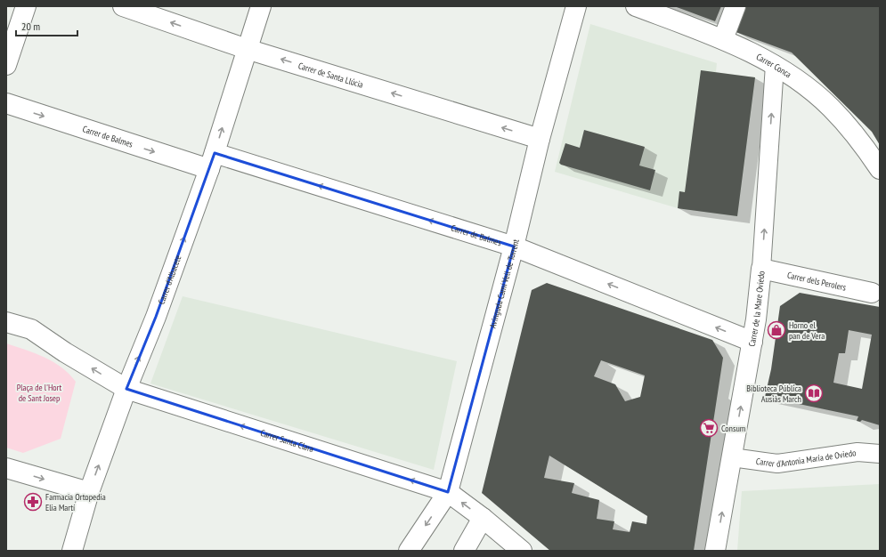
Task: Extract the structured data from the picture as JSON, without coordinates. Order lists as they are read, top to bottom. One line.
{"streets":{"street":["Carrer Conca","Carrer de Santa Llúcia","Carrer de Balmes","Carrer d'Albacete","Carrer dels Perolers","Avinguda Camí Vell de Torrent","Carrer de la Mare Oviedo","Carrer Santa Clara","Carrer d'Antonia María de Oviedo"]},"crossings":[["Carrer Conca","Carrer de la Mare Oviedo"],["Carrer de Santa Llúcia","Carrer d'Albacete"],["Carrer de Santa Llúcia","Avinguda Camí Vell de Torrent"],["Carrer de Balmes","Carrer d'Albacete"],["Carrer de Balmes","Avinguda Camí Vell de Torrent"],["Carrer de Balmes","Carrer de la Mare Oviedo"],["Carrer d'Albacete","Carrer Santa Clara"],["Carrer dels Perolers","Carrer de la Mare Oviedo"],["Avinguda Camí Vell de Torrent","Carrer Santa Clara"],["Carrer de la Mare Oviedo","Carrer d'Antonia María de Oviedo"]],"one_way":["Carrer de Santa Llúcia","Carrer d'Albacete","Carrer de la Mare Oviedo","Carrer Santa Clara"],"parks":["Plaça de l'Hort de Sant Josep"],"places":{"shop":["Horno el pan de Vera"],"library":["Biblioteca Pública Ausiàs March"],"supermarket":["Consum"],"pharmacy":["Farmacia Ortopedia Elia Martí"]},"scale_bar":"20 m"}
